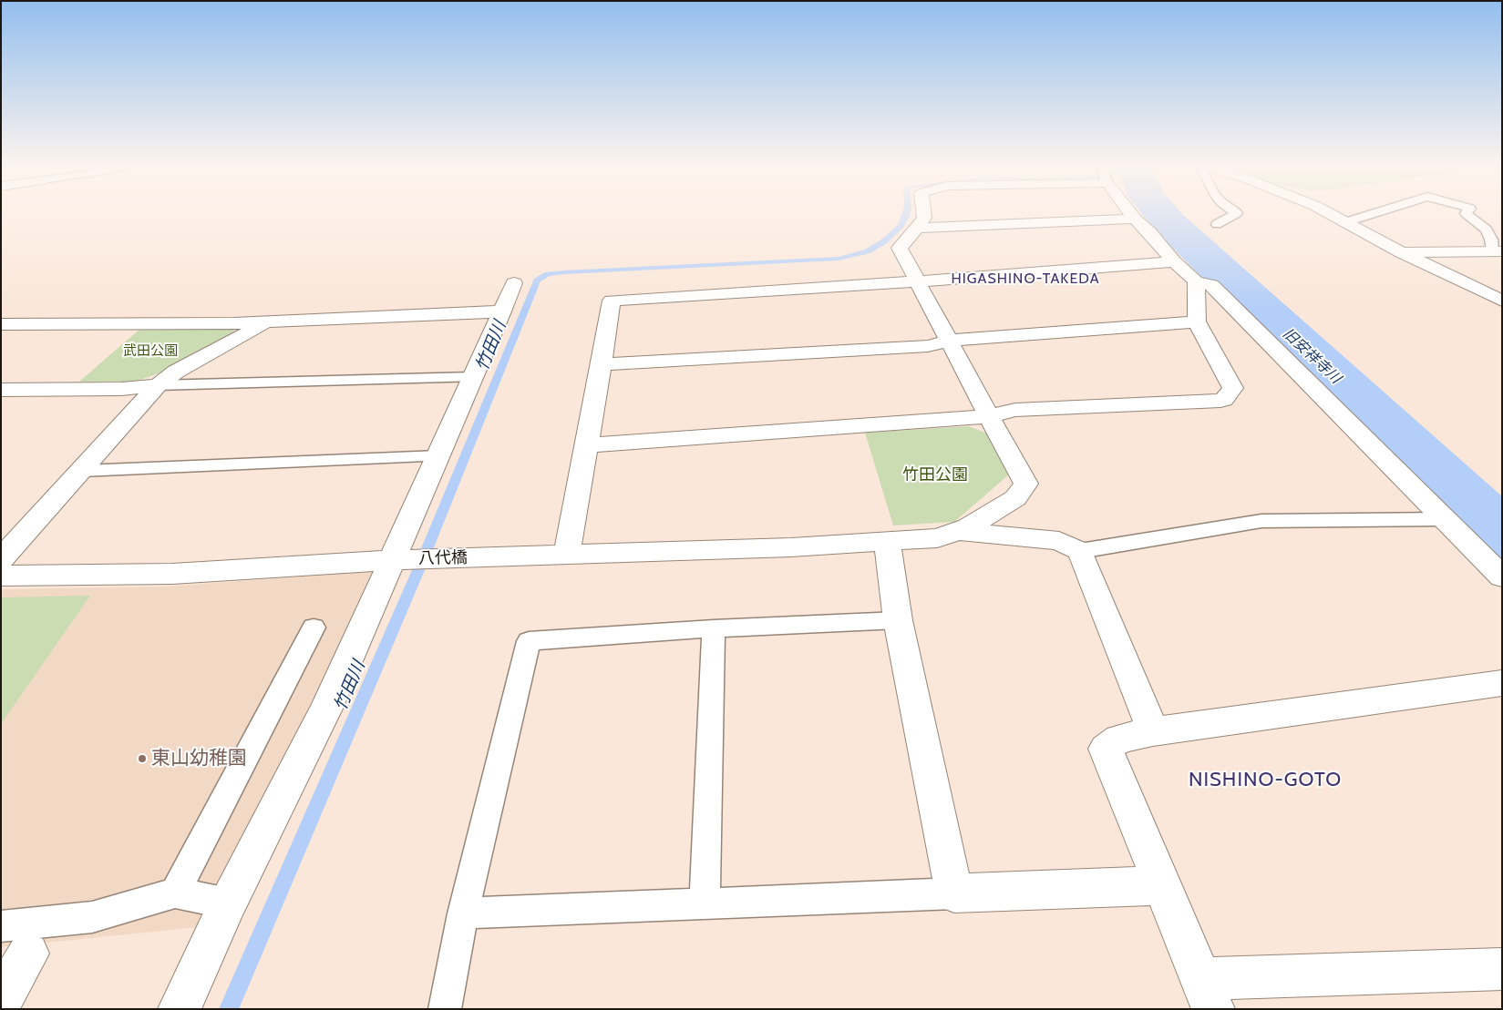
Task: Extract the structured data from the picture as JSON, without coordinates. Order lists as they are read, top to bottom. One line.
{"streets":{"street":["八代橋"]},"districts":["HIGASHINO-TAKEDA","NISHINO-GOTO"],"water":["竹田川","旧安祥寺川"],"parks":["武田公園","竹田公園"],"places":["東山幼稚園"]}
